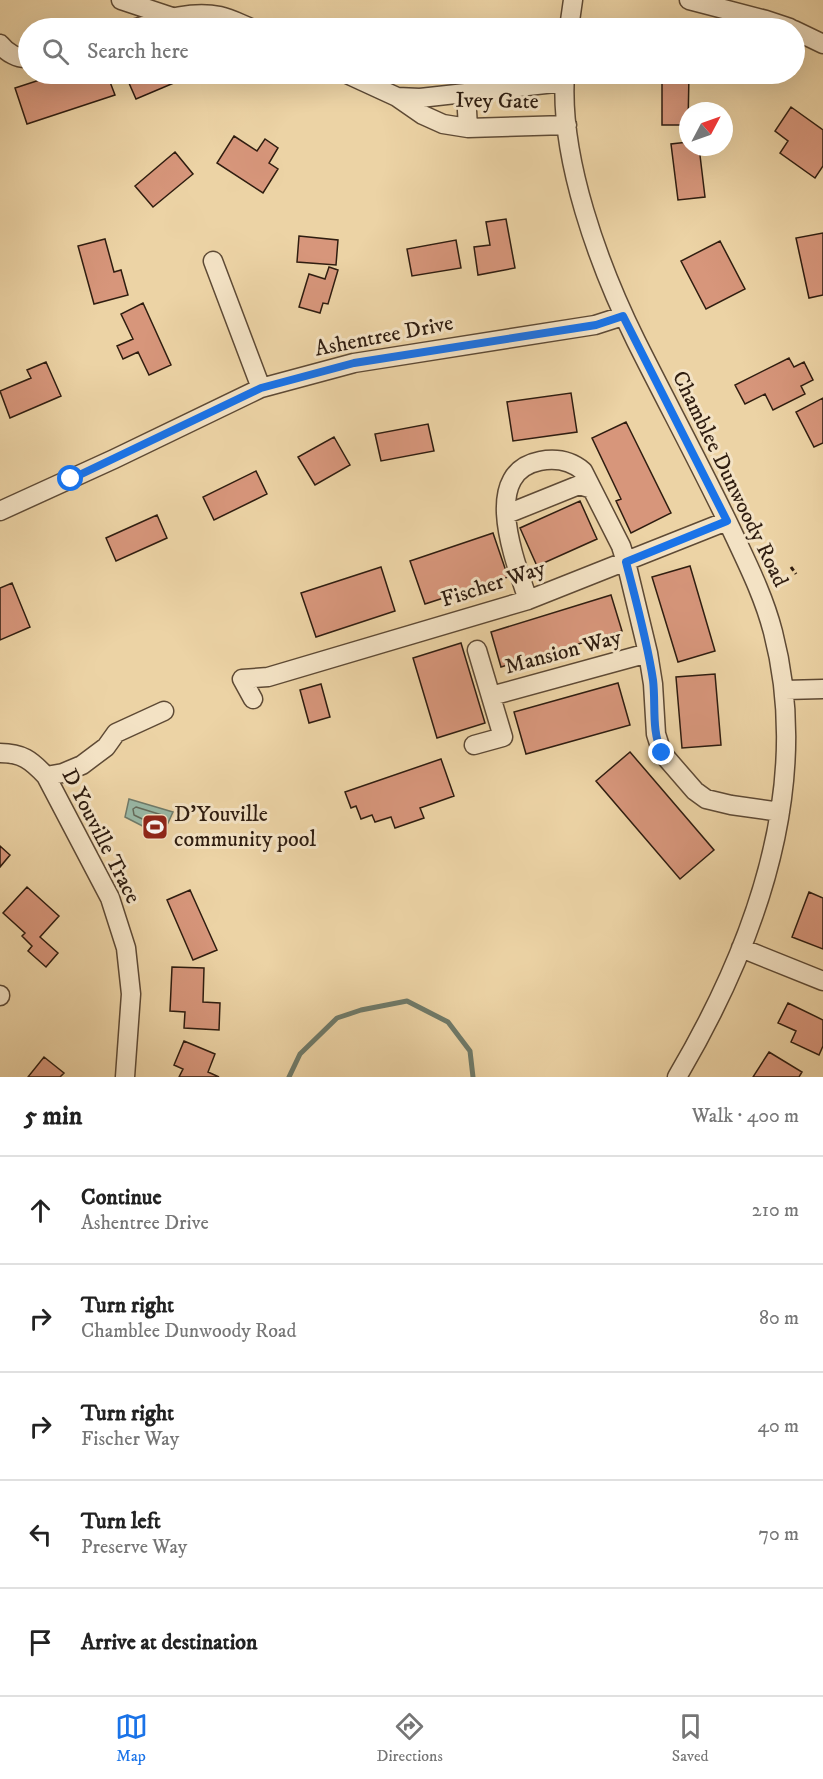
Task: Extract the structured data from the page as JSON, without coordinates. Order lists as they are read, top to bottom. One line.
{"streets":{"street":["Ivey Gate","Ashentree Drive","Chamblee Dunwoody Road","Fischer Way","Mansion Way","D Youville Trace"]},"crossings":[["Ivey Gate","Chamblee Dunwoody Road"],["Ashentree Drive","Chamblee Dunwoody Road"],["Chamblee Dunwoody Road","Fischer Way"]],"places":{"sports":["D'Youville community pool"]},"north":"top right","page":{"search":"Search here","heading":["5 min","Walk · 400 m"],"list":[["Continue","Ashentree Drive","210 m"],["Turn right","Chamblee Dunwoody Road","80 m"],["Turn right","Fischer Way","40 m"],["Turn left","Preserve Way","70 m"],"Arrive at destination"],"nav":["Map","Directions","Saved"]}}
